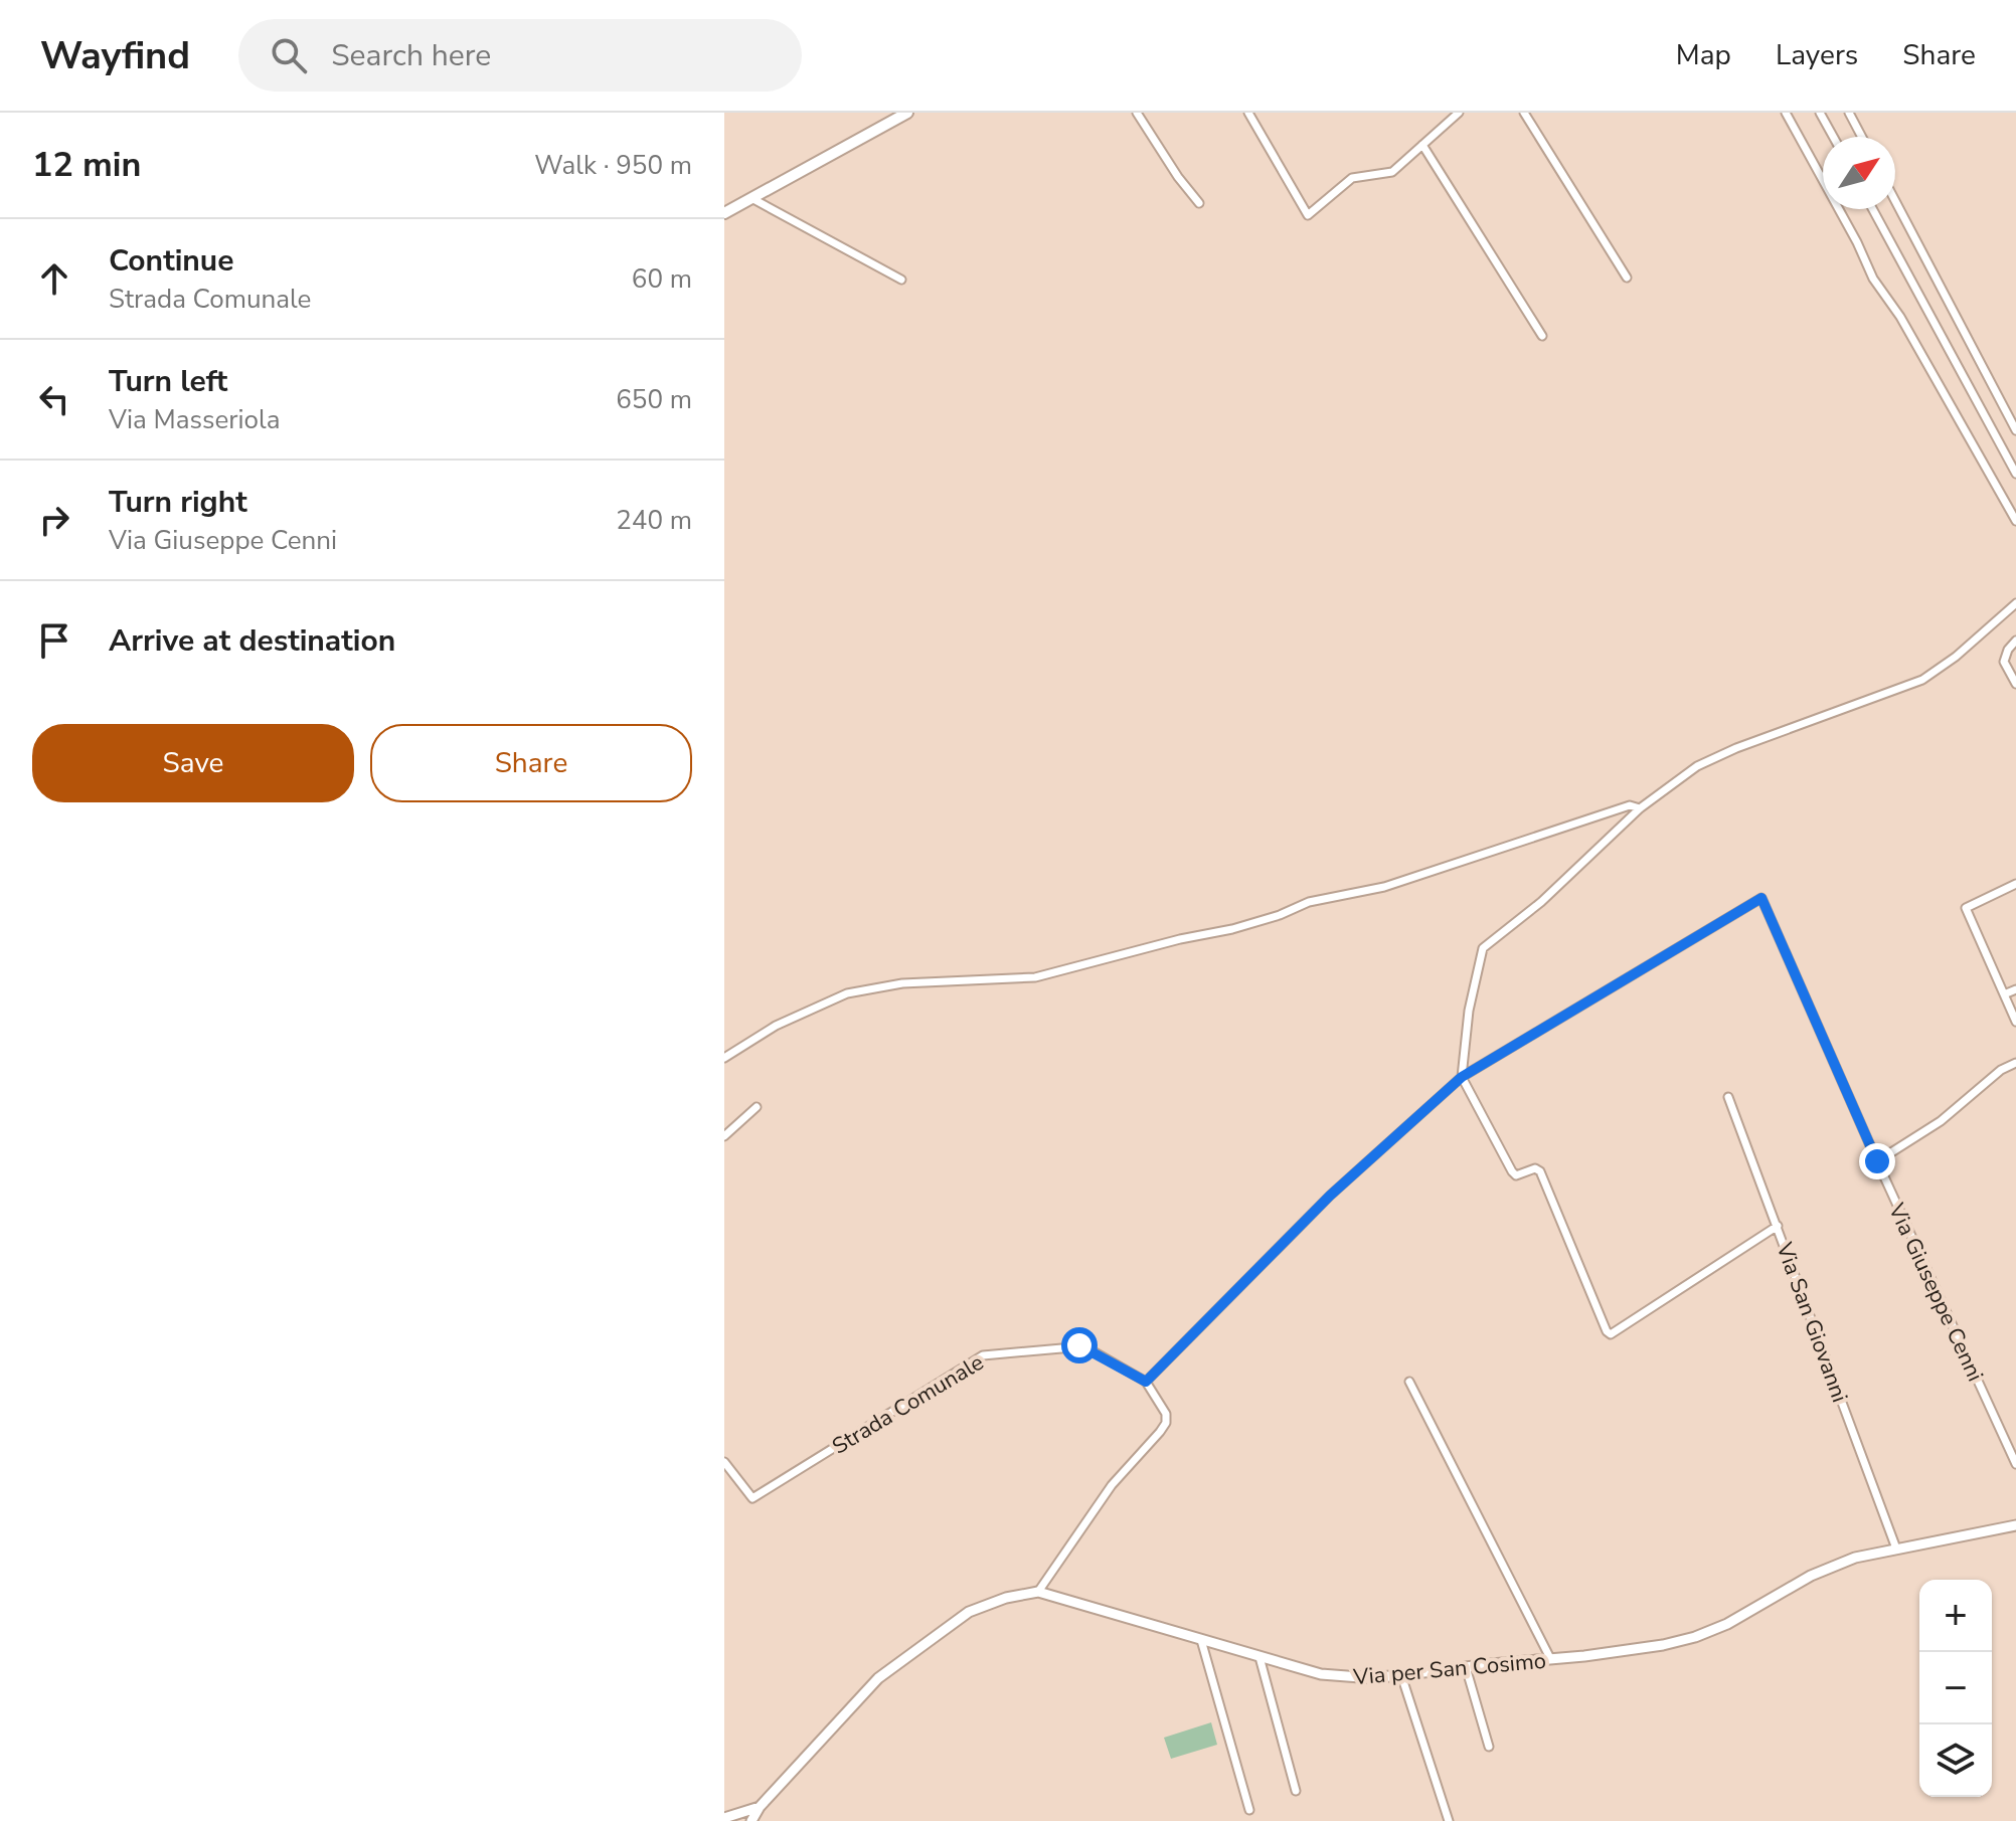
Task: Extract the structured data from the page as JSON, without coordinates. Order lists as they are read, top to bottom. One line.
{"streets":{"street":["Via Giuseppe Cenni","Via San Giovanni","Strada Comunale","Via per San Cosimo"]},"crossings":[["Via San Giovanni","Via per San Cosimo"]],"north":"top right","page":{"header":"Wayfind","search":"Search here","nav":["Map","Layers","Share"],"heading":["12 min","Walk · 950 m"],"list":[["Continue","Strada Comunale","60 m"],["Turn left","Via Masseriola","650 m"],["Turn right","Via Giuseppe Cenni","240 m"],"Arrive at destination"],"buttons":["Save","Share"],"map_buttons":["+","−"]}}
